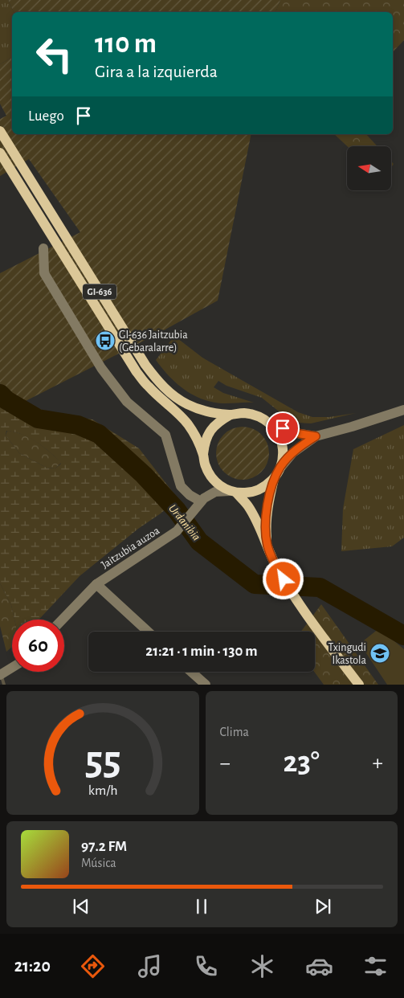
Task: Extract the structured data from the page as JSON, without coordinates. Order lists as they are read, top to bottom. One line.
{"streets":{"main road":["GI-636"],"street":["Jaitzubia auzoa"]},"water":["Urdanibia"],"places":{"bus stop":["GI-636 Jaitzubia (Gebaralarre)"],"school or university":["Txingudi Ikastola"]},"north":"left","page":{"turn":["110 m","Gira a la izquierda"],"then":"Luego","limit":"60","trip":"21:21 · 1 min · 130 m","tile":"Clima","heat":["−","23°","+"],"song":["97.2 FM","Música"],"tabs":"21:20","gauge":["55","km/h"]}}
